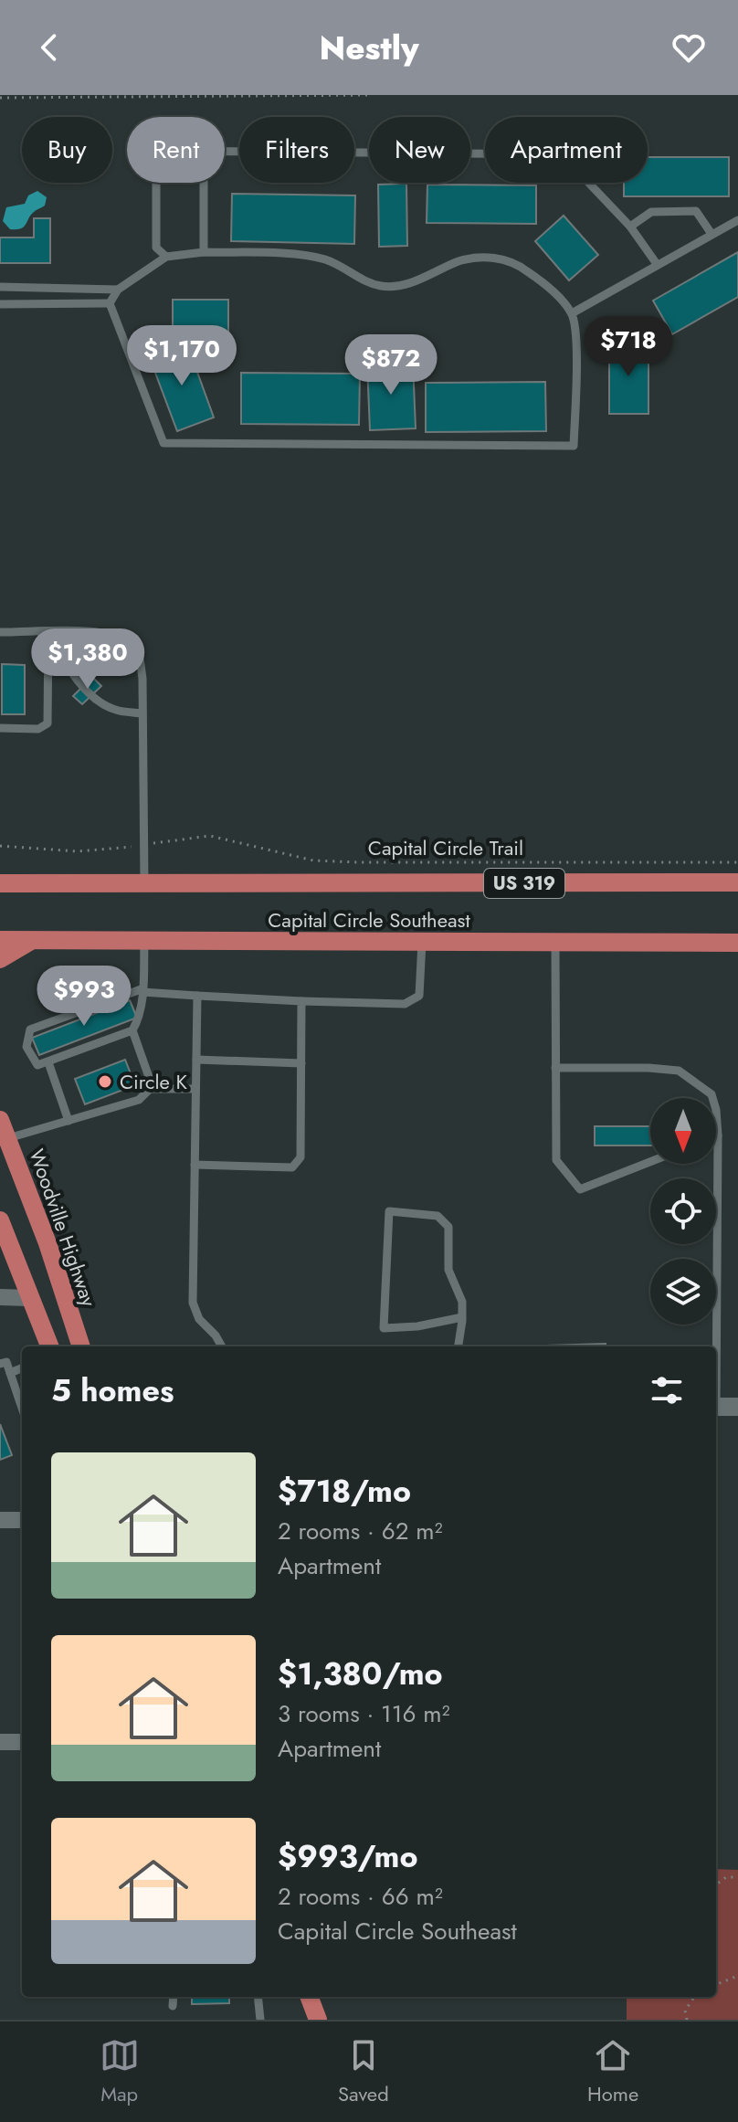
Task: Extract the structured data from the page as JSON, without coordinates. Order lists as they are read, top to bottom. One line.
{"streets":{"main road":["US 319","Capital Circle Southeast","Woodville Highway"],"path":["Capital Circle Trail"]},"places":["Circle K"],"north":"bottom","page":{"header":"Nestly","chip":["Buy","Rent","Filters","New","Apartment"],"price":["$718","$1,170","$872","$1,380","$993"],"heading":"5 homes","list":[{"name":"$718/mo","note":"2 rooms · 62 m² · Apartment"},{"name":"$1,380/mo","note":"3 rooms · 116 m² · Apartment"},{"name":"$993/mo","note":"2 rooms · 66 m² · Capital Circle Southeast"}],"tabs":["Map","Saved","Home"]}}
